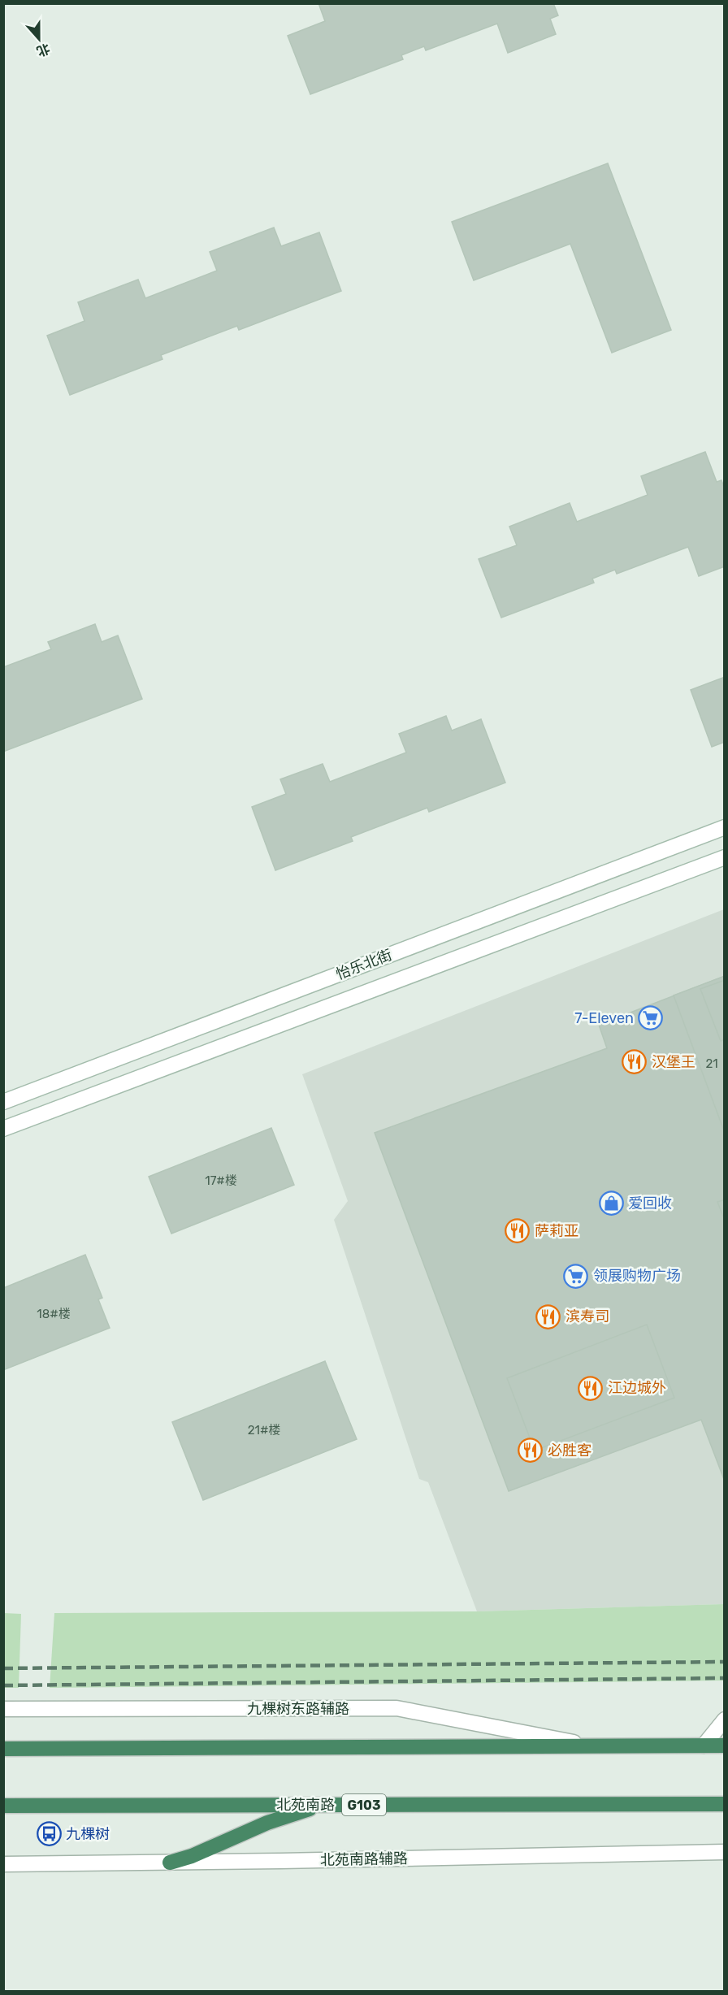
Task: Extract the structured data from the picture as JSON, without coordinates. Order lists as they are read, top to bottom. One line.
{"streets":{"highway":["北苑南路","G103"],"main road":["怡乐北街","九棵树东路辅路","北苑南路辅路"]},"places":{"supermarket":["7-Eleven","领展购物广场"],"restaurant":["汉堡王","萨莉亚","滨寿司","江边城外","必胜客"],"shop":["爱回收"],"bus stop":["九棵树"]},"house_numbers":["21","17#楼","18#楼","21#楼"],"north":"bottom"}
